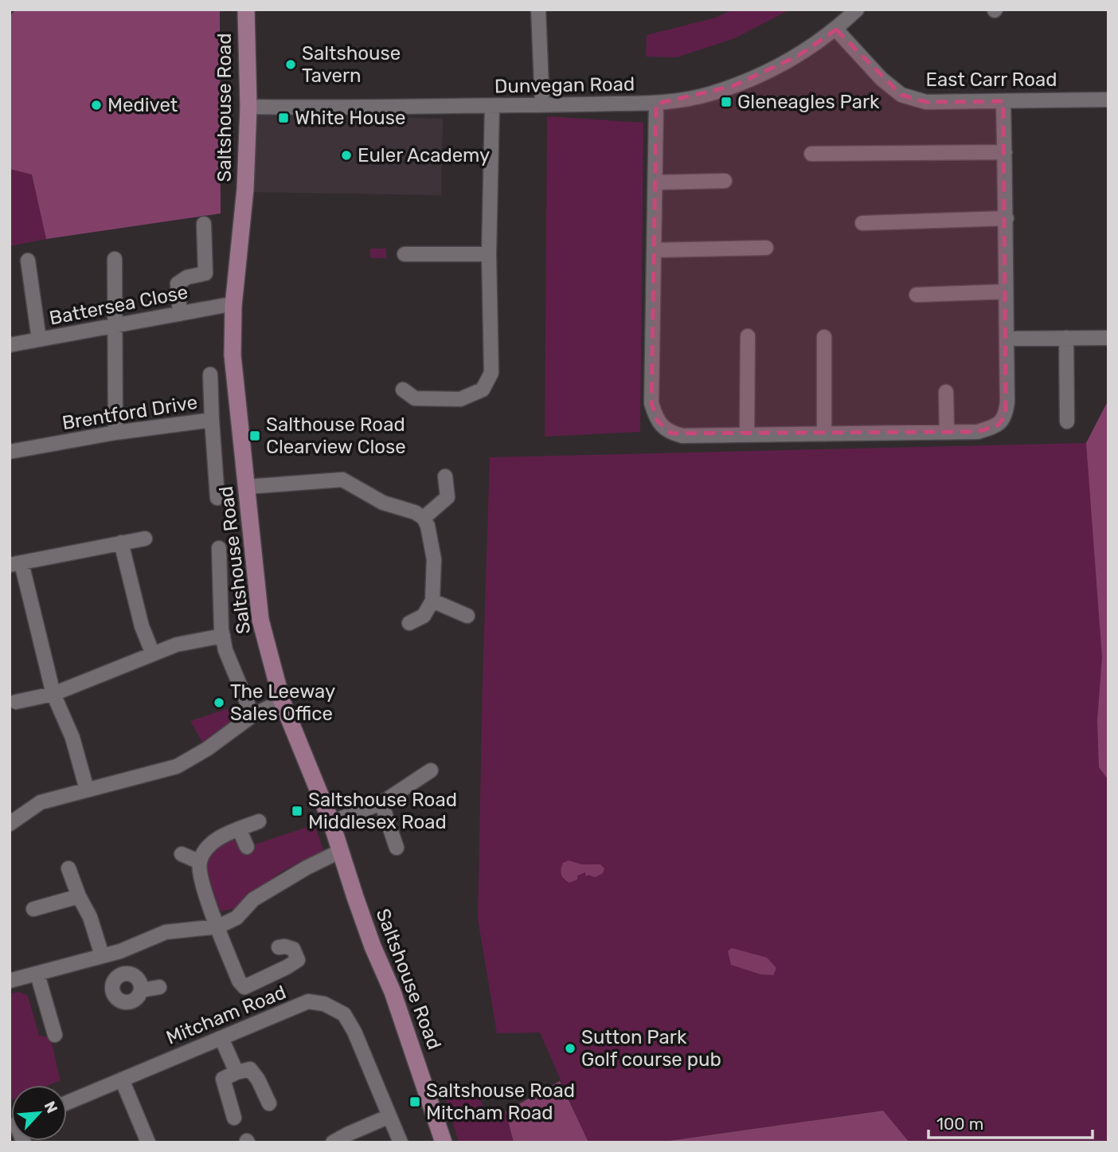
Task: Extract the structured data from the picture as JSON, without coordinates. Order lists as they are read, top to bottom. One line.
{"streets":{"main road":["Saltshouse Road"],"street":["East Carr Road","Dunvegan Road","Battersea Close","Brentford Drive","Mitcham Road"]},"crossings":[["East Carr Road","Dunvegan Road"],["Dunvegan Road","Saltshouse Road"],["Saltshouse Road","Battersea Close"]],"places":{"other":["Saltshouse Tavern","Medivet","Euler Academy","The Leeway Sales Office","Sutton Park Golf course pub"],"transit":["Gleneagles Park","White House","Salthouse Road Clearview Close","Saltshouse Road Middlesex Road","Saltshouse Road Mitcham Road"]},"scale_bar":"100 m","north":"top right"}
